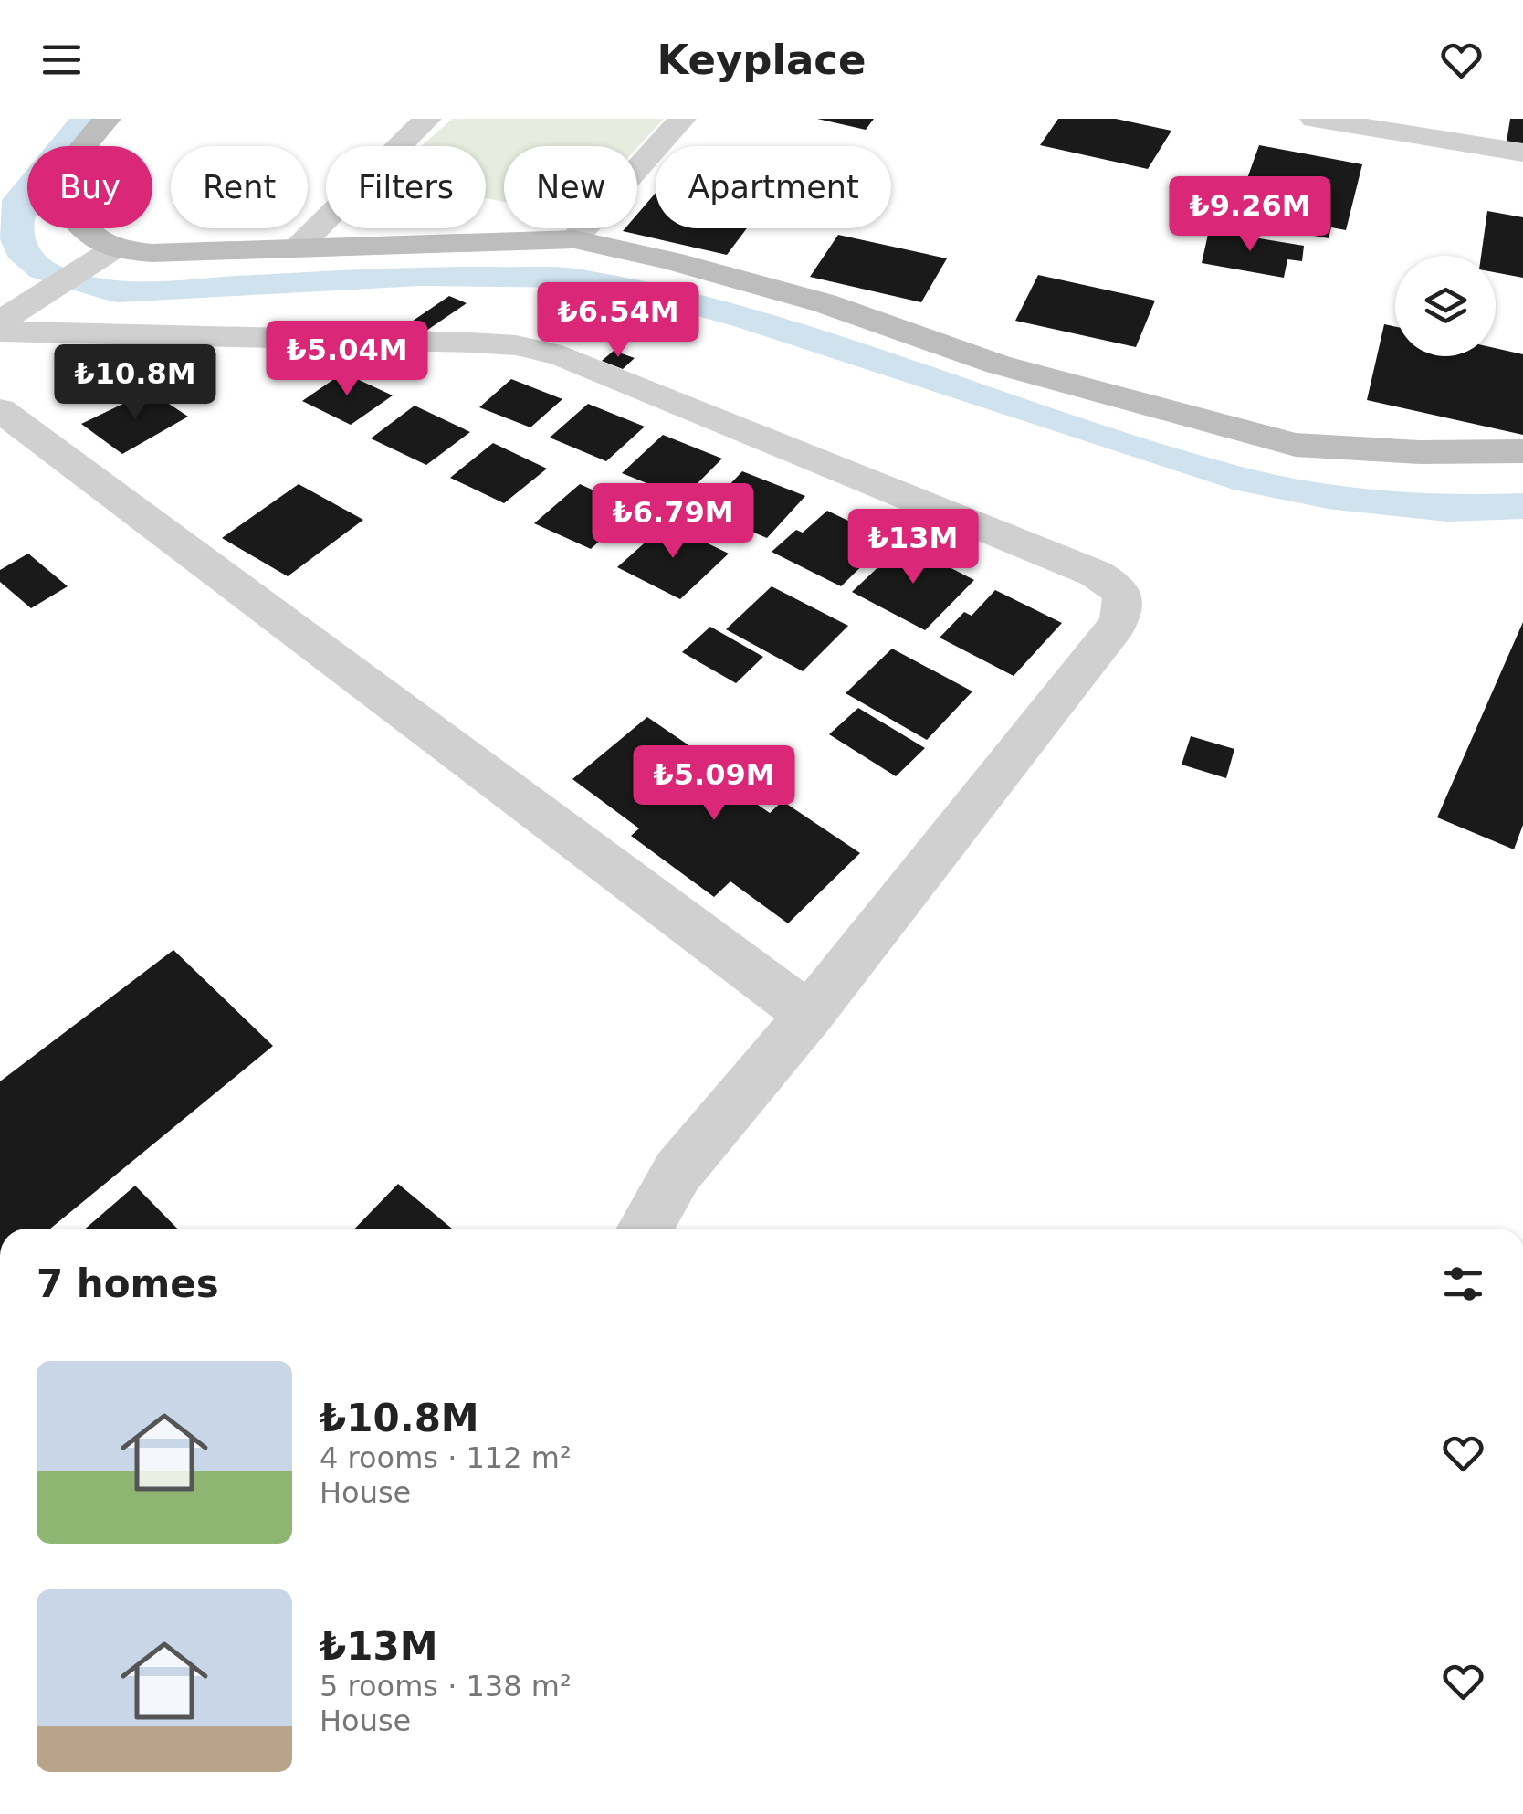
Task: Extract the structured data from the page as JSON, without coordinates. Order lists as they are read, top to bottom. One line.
{"page":{"header":"Keyplace","chip":["Buy","Rent","Filters","New","Apartment"],"price":["₺9.26M","₺6.54M","₺5.04M","₺10.8M","₺6.79M","₺13M","₺5.09M"],"heading":"7 homes","list":[{"name":"₺10.8M","note":"4 rooms · 112 m² · House"},{"name":"₺13M","note":"5 rooms · 138 m² · House"}]}}
